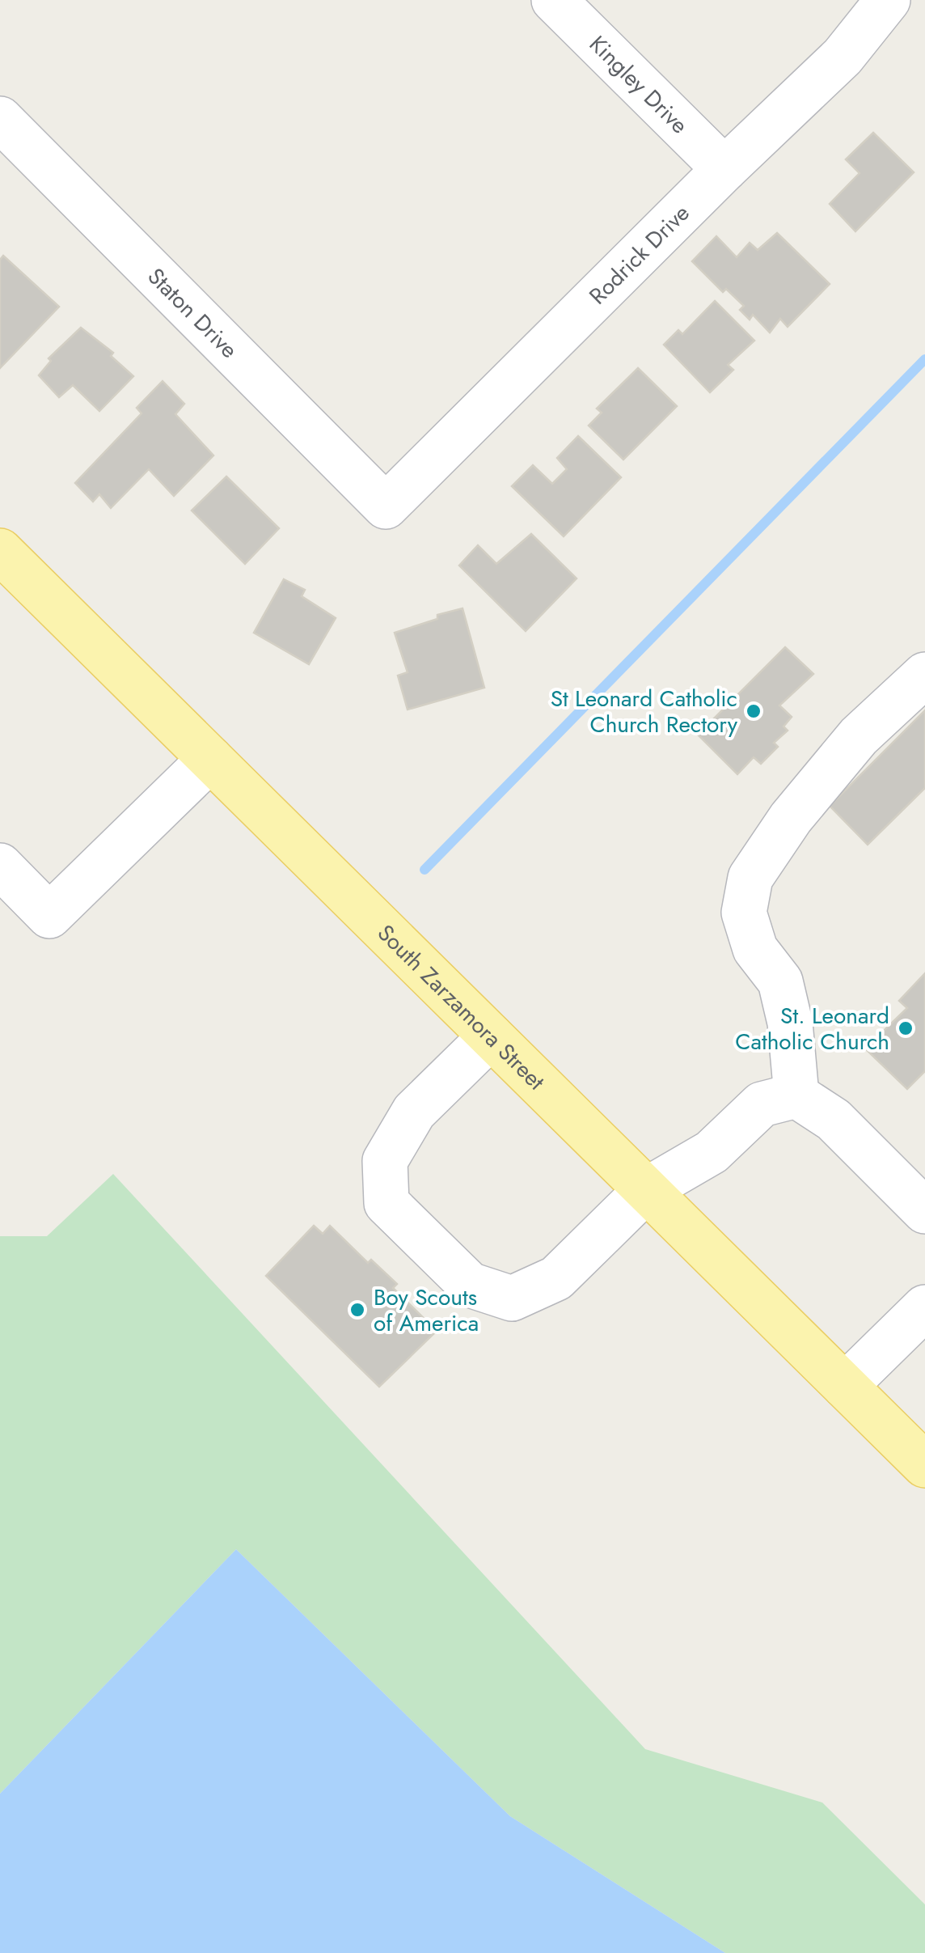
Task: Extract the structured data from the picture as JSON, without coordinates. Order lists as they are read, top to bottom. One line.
{"streets":{"main road":["South Zarzamora Street"],"street":["Kingley Drive","Rodrick Drive","Staton Drive"]},"crossings":[["Kingley Drive","Rodrick Drive"],["Rodrick Drive","Staton Drive"]],"places":["St Leonard Catholic Church Rectory","St. Leonard Catholic Church","Boy Scouts of America"]}
